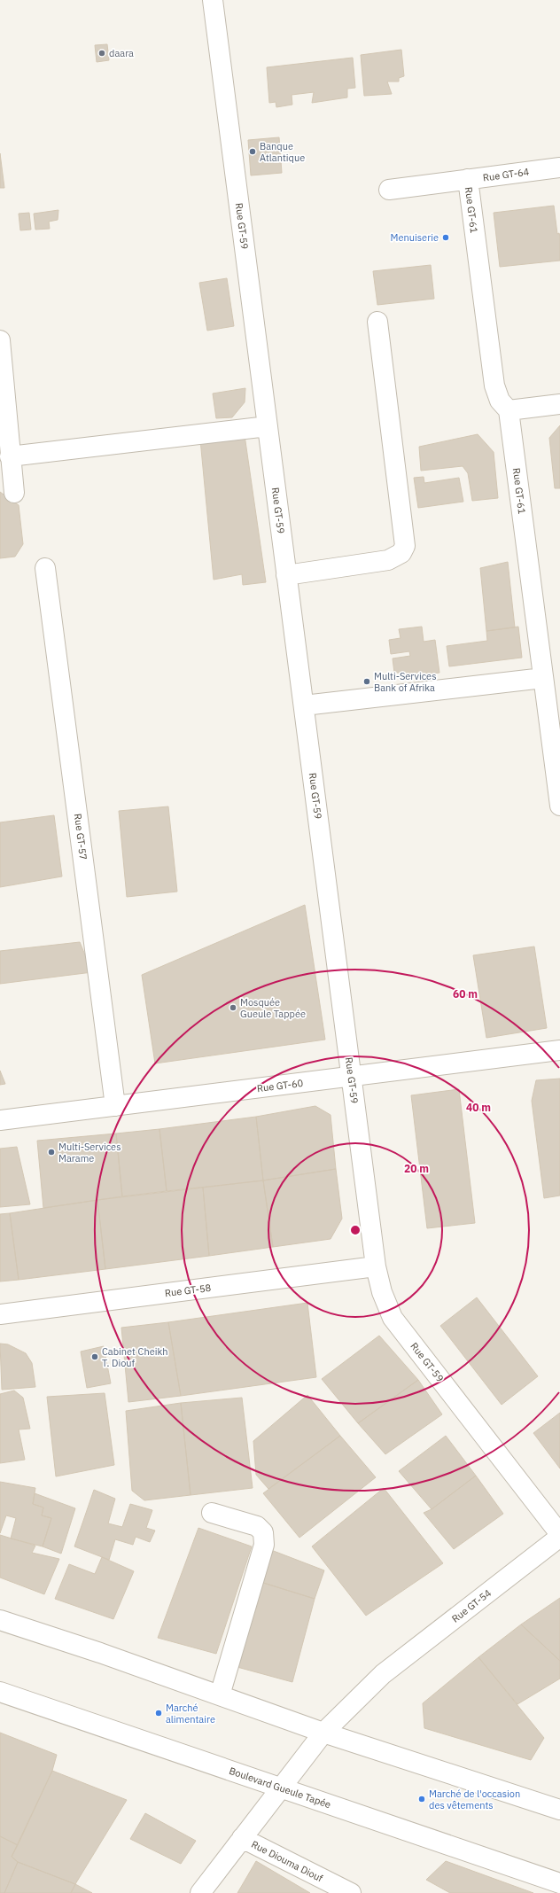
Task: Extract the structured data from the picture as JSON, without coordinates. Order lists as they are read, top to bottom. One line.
{"streets":{"street":["Rue GT-64","Rue GT-61","Rue GT-59","Rue GT-57","Rue GT-60","Rue GT-58","Rue GT-54","Boulevard Gueule Tapée","Rue Diouma Diouf"]},"crossings":[["Rue GT-64","Rue GT-61"],["Rue GT-59","Rue GT-60"],["Rue GT-59","Rue GT-58"],["Rue GT-57","Rue GT-60"]],"places":["daara","Banque Atlantique","Menuiserie","Multi-Services Bank of Afrika","Mosquée Gueule Tappée","Multi-Services Marame","Cabinet Cheikh T. Diouf","Marché alimentaire","Marché de l'occasion des vêtements"],"rings":["60 m","40 m","20 m"]}
